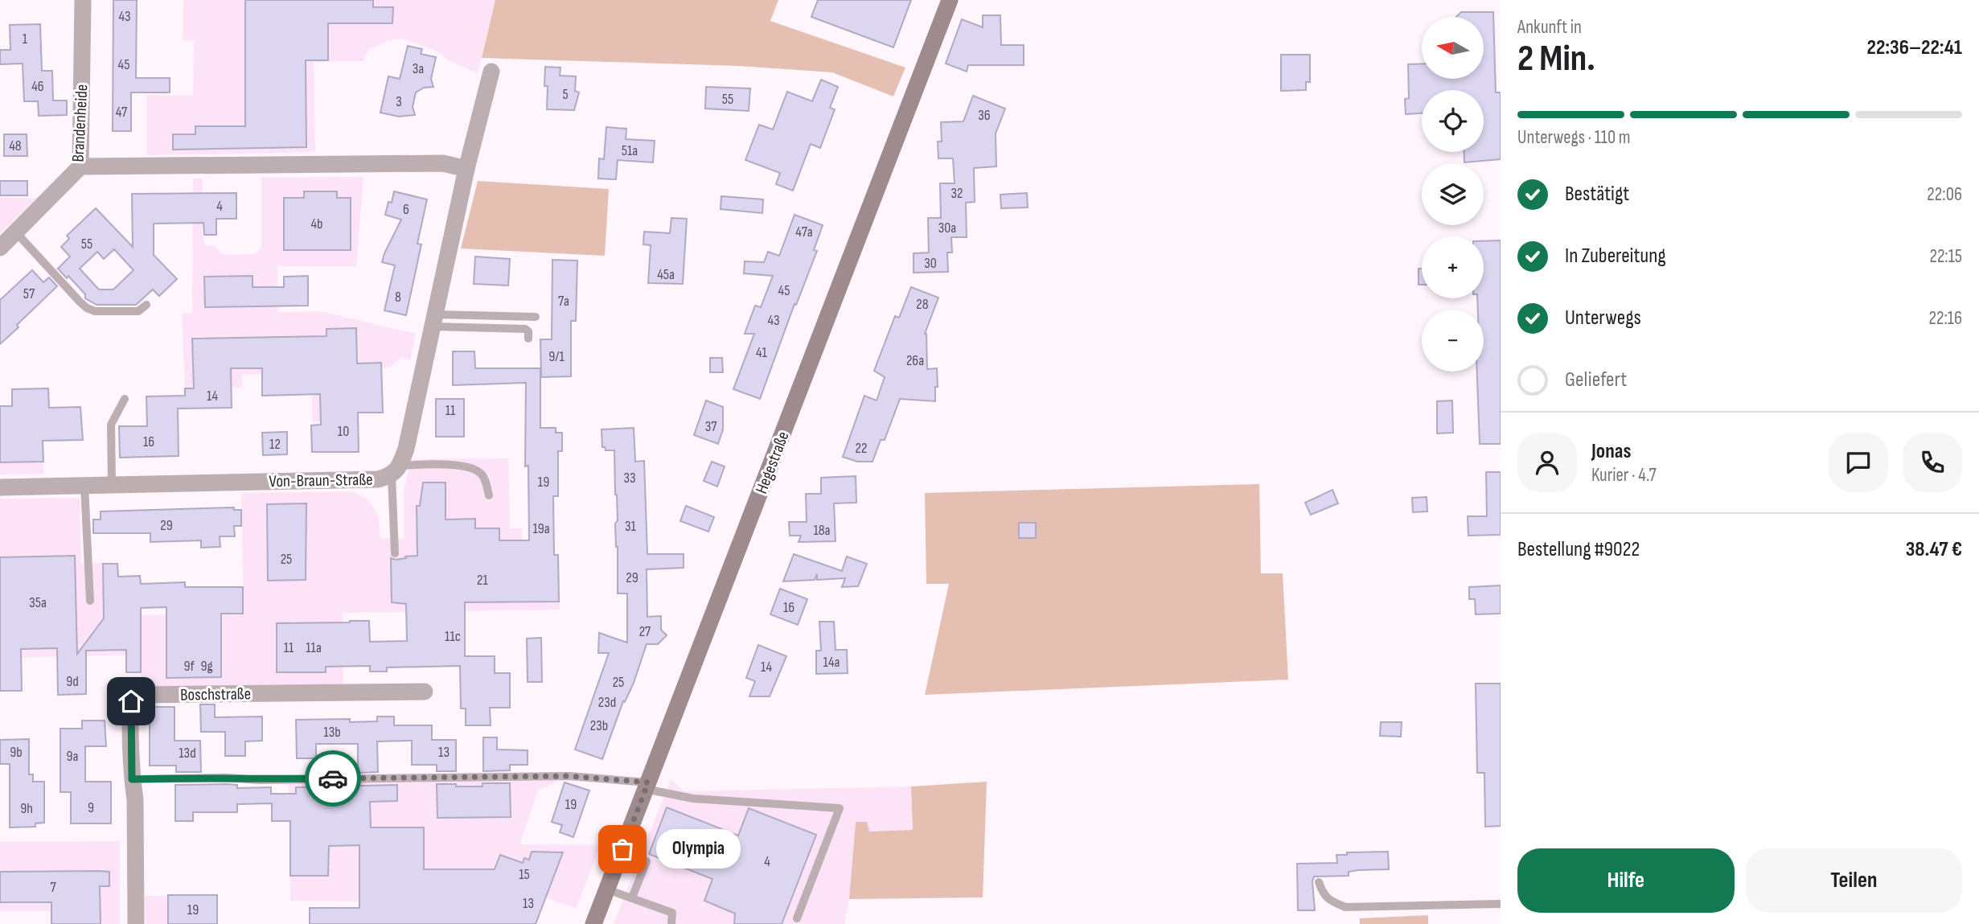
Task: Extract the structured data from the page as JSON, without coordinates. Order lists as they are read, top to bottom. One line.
{"streets":{"street":["Brandenheide","Hegestraße","Von-Braun-Straße","Boschstraße"]},"places":["Olympia"],"house_numbers":["43","1","45","3a","46","5","55","3","47","36","48","51a","32","4","6","4b","30a","47a","55","30","45a","45","57","8","7a","28","43","41","9/1","26a","14","11","37","10","16","12","22","33","19","29","31","19a","18a","25","29","21","35a","16","27","11c","11","11a","14a","9f","9g","14","9d","25","23d","23b","13b","9b","13","13d","9a","19","9","9h","4","15","7","13","19"],"north":"left","page":{"heading":["2 Min.","Ankunft in","22:36–22:41"],"panel":["Jonas","Kurier · 4.7","Bestellung #9022","38.47 €"],"map_buttons":["+","−"],"bar":"Unterwegs · 110 m","list":[["Bestätigt","22:06"],["In Zubereitung","22:15"],["Unterwegs","22:16"],"Geliefert"],"bubble":"Olympia","buttons":["Hilfe","Teilen"]}}
